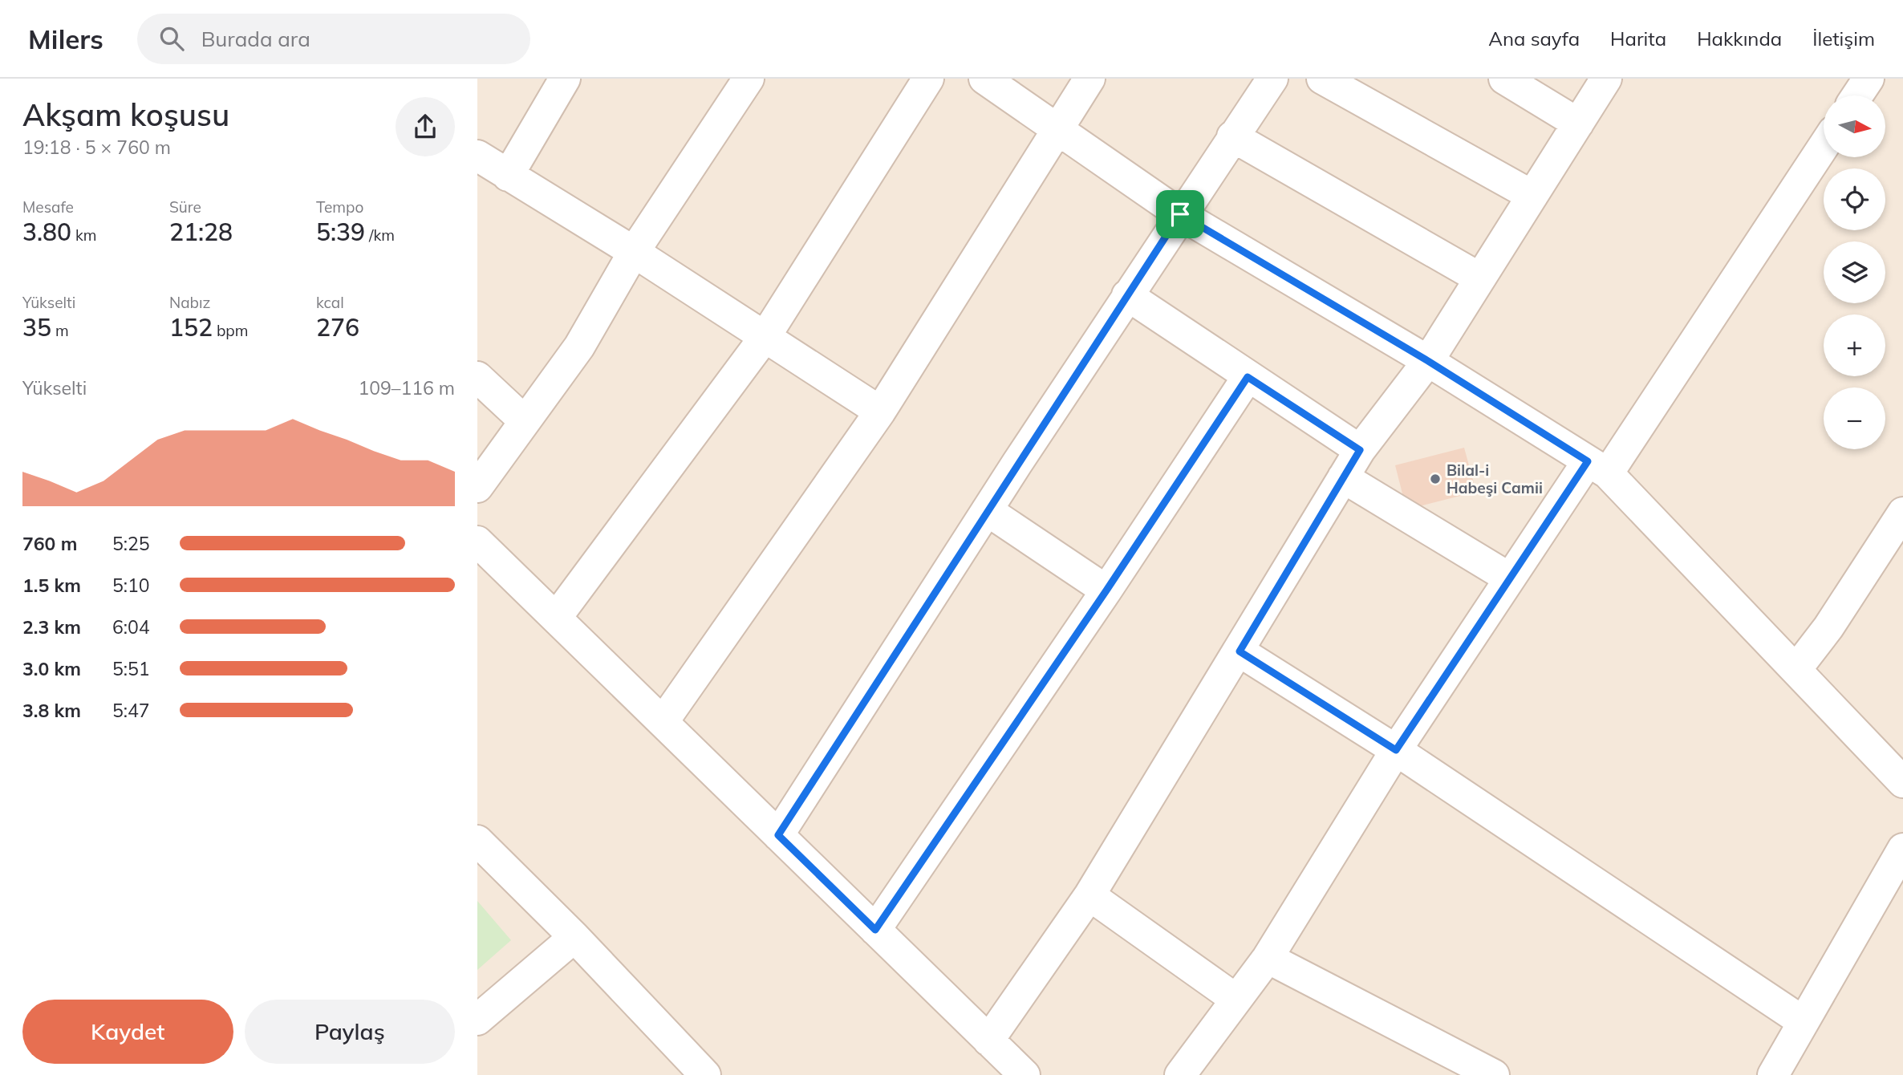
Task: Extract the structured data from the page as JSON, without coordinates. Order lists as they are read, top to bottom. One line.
{"places":["Bilal-i Habeşi Camii"],"north":"right","page":{"header":"Milers","search":"Burada ara","nav":["Ana sayfa","Harita","Hakkında","İletişim"],"heading":["Akşam koşusu","19:18 · 5 × 760 m"],"map_buttons":["+","−"],"stats":[["Mesafe","3.80 km"],["Süre","21:28"],["Tempo","5:39 /km"],["Yükselti","35 m"],["Nabız","152 bpm"],["kcal","276"]],"chart":["Yükselti","109–116 m"],"list":[{"name":"760 m","note":"5:25"},{"name":"1.5 km","note":"5:10"},{"name":"2.3 km","note":"6:04"},{"name":"3.0 km","note":"5:51"},{"name":"3.8 km","note":"5:47"}],"buttons":["Kaydet","Paylaş"]}}
